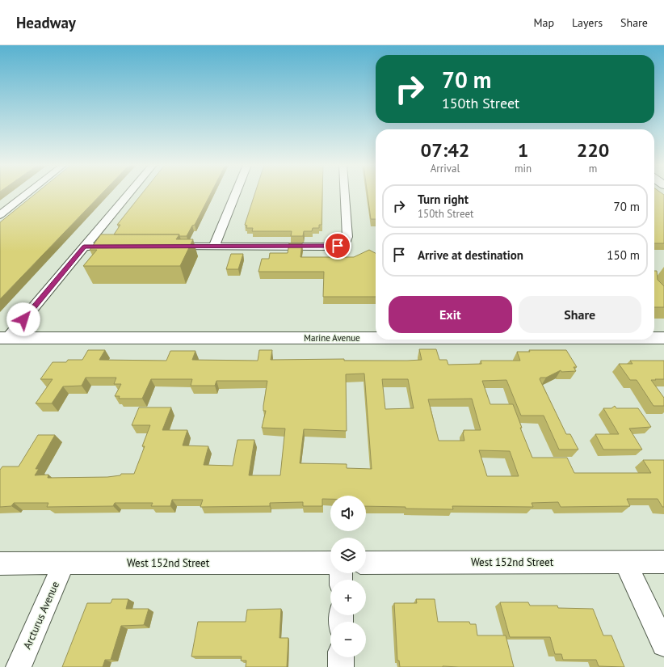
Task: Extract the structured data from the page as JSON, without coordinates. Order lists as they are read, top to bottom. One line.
{"streets":{"main road":["Marine Avenue"],"street":["West 152nd Street","Arcturus Avenue"]},"crossings":[["West 152nd Street","Arcturus Avenue"]],"page":{"header":"Headway","nav":["Map","Layers","Share"],"turn":["70 m","150th Street"],"eta":["07:42","Arrival","1","min","220","m"],"list":[{"name":"Turn right","note":"150th Street","value":"70 m"},{"name":"Arrive at destination","value":"150 m"}],"buttons":["Exit","Share"],"map_buttons":["+","−"]}}
